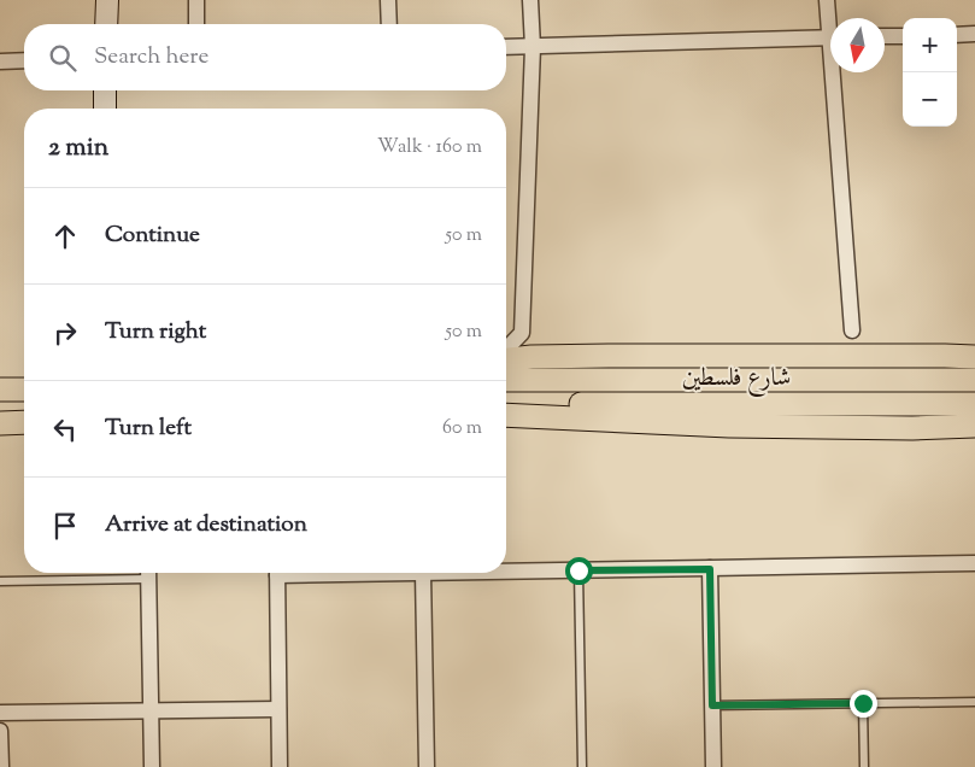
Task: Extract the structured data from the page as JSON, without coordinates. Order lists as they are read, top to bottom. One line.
{"streets":{"main road":["شارع فلسطين"]},"north":"bottom","page":{"map_buttons":["+","−"],"search":"Search here","heading":["2 min","Walk · 160 m"],"list":[["Continue","50 m"],["Turn right","50 m"],["Turn left","60 m"],"Arrive at destination"]}}
